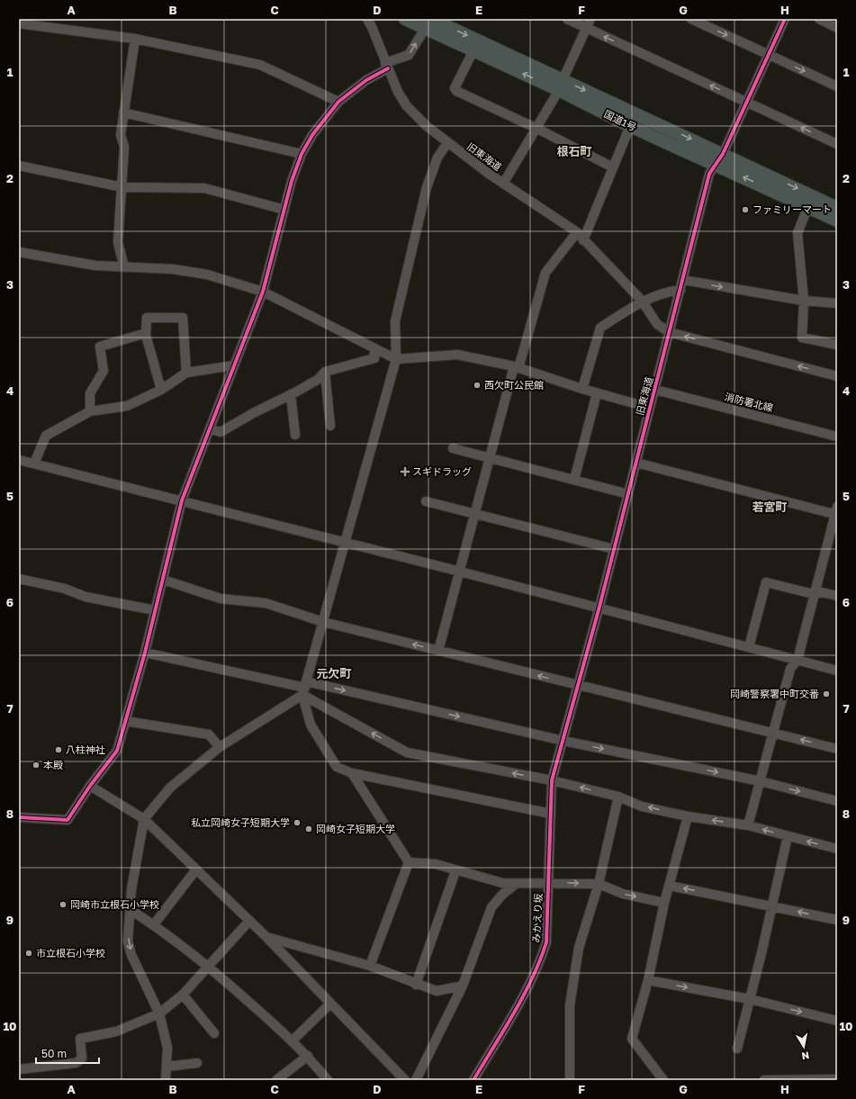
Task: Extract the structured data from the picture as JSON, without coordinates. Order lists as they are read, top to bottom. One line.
{"streets":{"highway":["国道1号"],"street":["旧東海道","消防署北線","みかえり坂"]},"crossings":[["旧東海道","消防署北線"],["旧東海道","みかえり坂"]],"districts":["根石町","若宮町","元欠町"],"places":{"other":["ファミリーマート","西欠町公民館","岡崎警察署中町交番","八柱神社","本殿","私立岡崎女子短期大学","岡崎女子短期大学","岡崎市立根石小学校","市立根石小学校"],"health":["スギドラッグ"]},"scale_bar":"50 m","north":"bottom","grid":{"columns":["A","B","C","D","E","F","G","H"],"rows":["1","2","3","4","5","6","7","8","9","10"]}}
